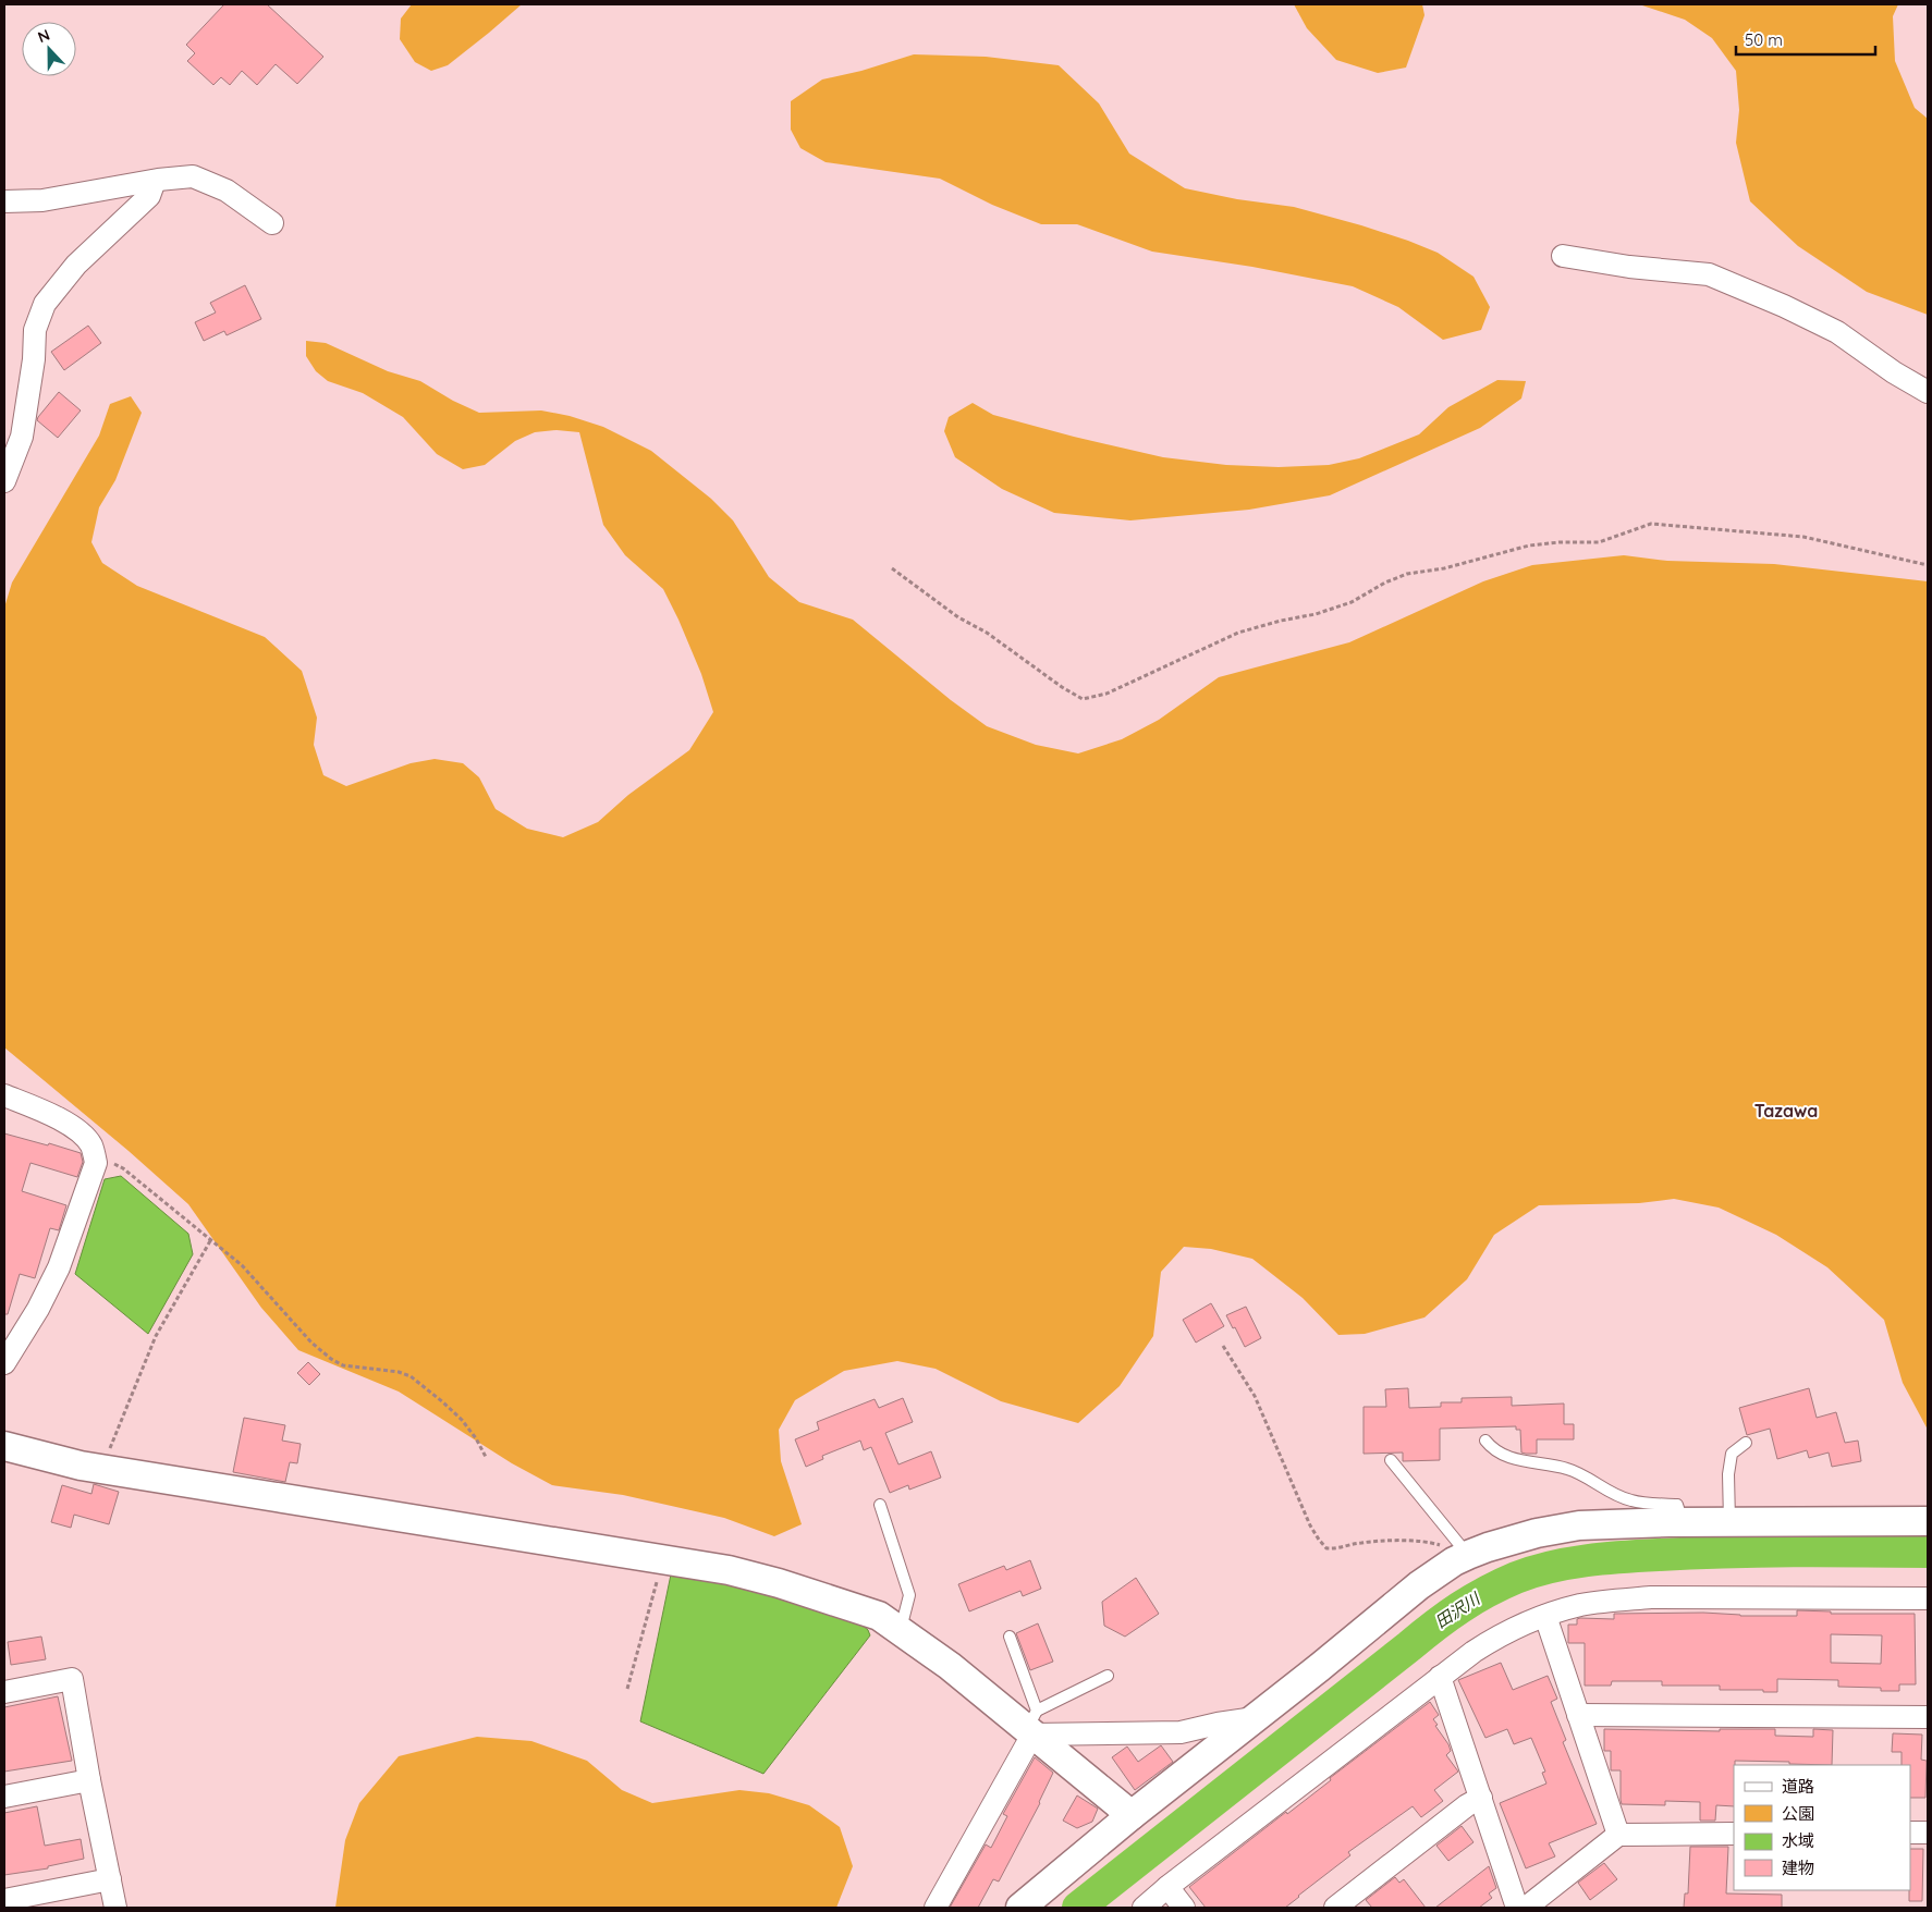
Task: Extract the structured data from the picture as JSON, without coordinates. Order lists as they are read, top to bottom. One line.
{"districts":["Tazawa"],"water":["田沢川"],"legend":["道路","公園","水域","建物"],"scale_bar":"50 m","north":"top"}
